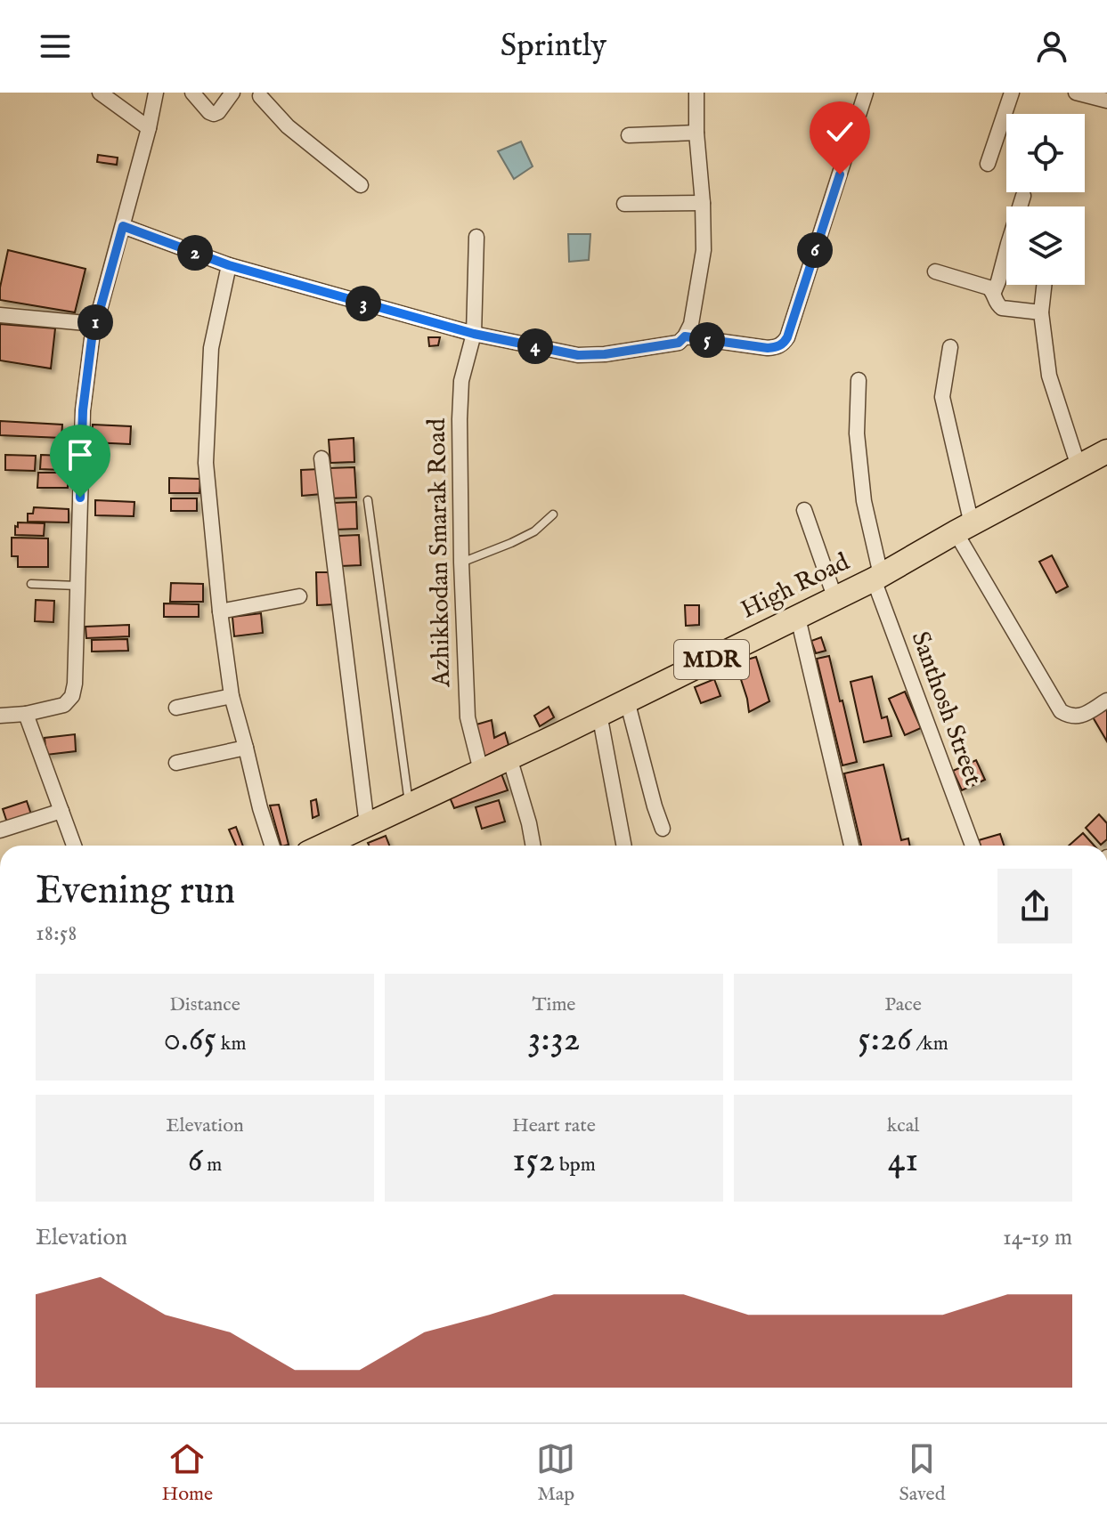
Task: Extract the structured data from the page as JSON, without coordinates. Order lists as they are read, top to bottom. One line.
{"streets":{"main road":["High Road","MDR"],"street":["Azhikkodan Smarak Road","Santhosh Street"]},"crossings":[["Azhikkodan Smarak Road","High Road"],["High Road","Santhosh Street"]],"page":{"header":"Sprintly","pins":["6","2","3","1","5","4"],"heading":["Evening run","18:58"],"stats":[["Distance","0.65 km"],["Time","3:32"],["Pace","5:26 /km"],["Elevation","6 m"],["Heart rate","152 bpm"],["kcal","41"]],"chart":["Elevation","14–19 m"],"tabs":["Home","Map","Saved"]}}
